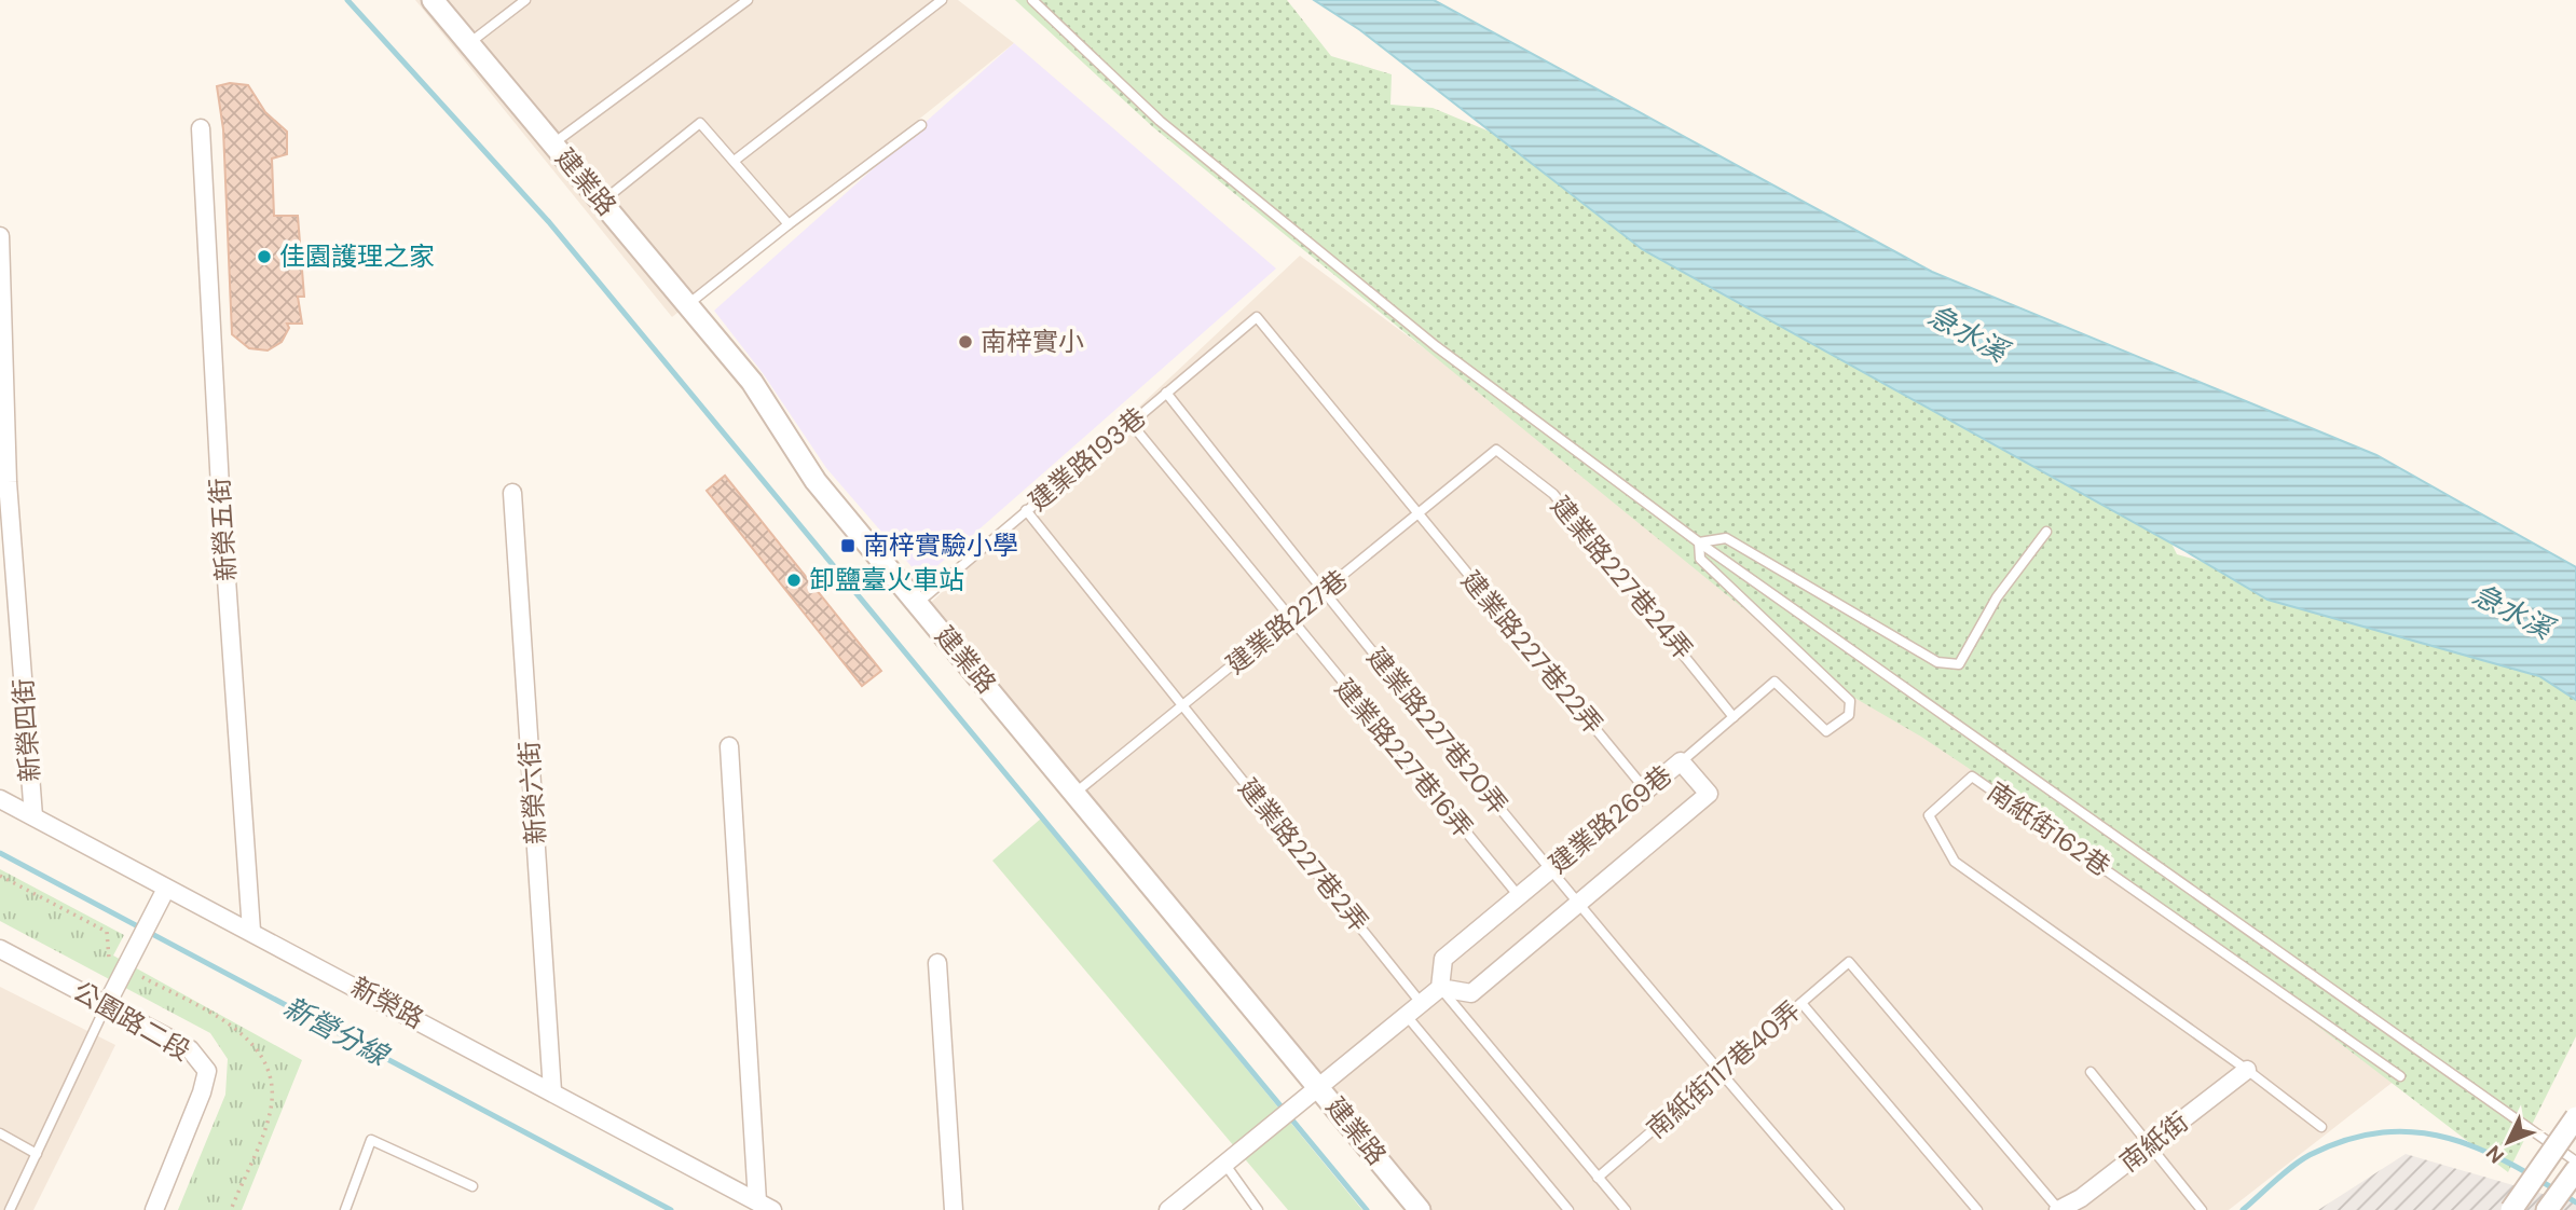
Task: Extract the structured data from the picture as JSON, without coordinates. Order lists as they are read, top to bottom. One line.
{"streets":{"street":["建業路","新榮五街","新榮四街","新榮六街","建業路269巷","新榮路","公園路二段","南紙街"],"lane":["建業路193巷","建業路227巷24弄","建業路227巷","建業路227巷22弄","建業路227巷20弄","建業路227巷16弄","南紙街162巷","建業路227巷2弄","南紙街117巷40弄"]},"crossings":[["建業路","建業路193巷"],["建業路","建業路227巷"],["建業路193巷","建業路227巷22弄"],["建業路193巷","建業路227巷20弄"],["建業路193巷","建業路227巷16弄"],["建業路193巷","建業路227巷2弄"],["新榮五街","新榮路"],["建業路227巷24弄","建業路227巷"],["建業路227巷","建業路227巷22弄"],["建業路227巷","建業路227巷20弄"],["建業路227巷","建業路227巷16弄"],["建業路227巷","建業路227巷2弄"],["建業路227巷22弄","建業路269巷"],["新榮四街","新榮路"],["建業路227巷20弄","建業路269巷"],["建業路227巷20弄","南紙街117巷40弄"],["建業路227巷16弄","建業路269巷"],["新榮六街","新榮路"],["南紙街162巷","南紙街"],["南紙街117巷40弄","南紙街"]],"water":["急水溪","新營分線"],"places":{"other":["佳園護理之家","南梓實小","卸鹽臺火車站"],"transit":["南梓實驗小學"]},"north":"bottom left"}
